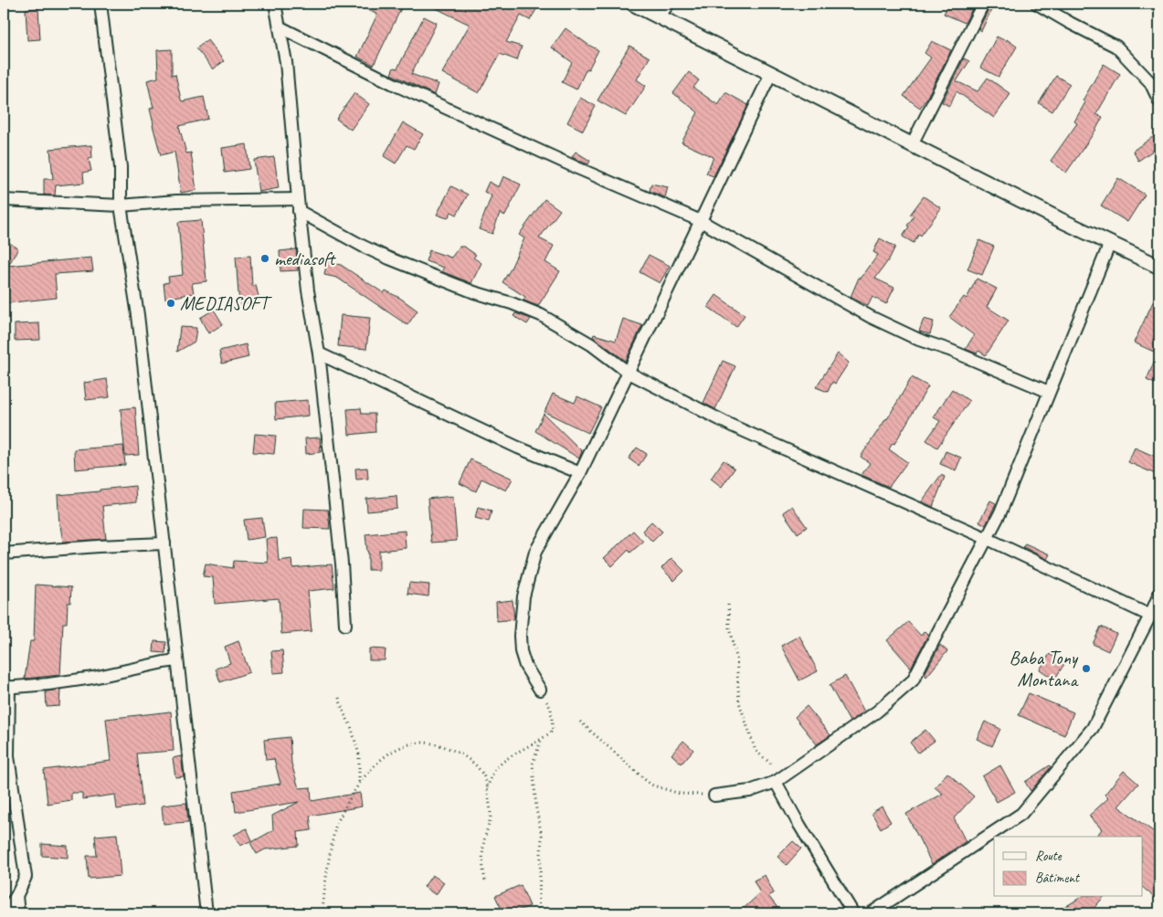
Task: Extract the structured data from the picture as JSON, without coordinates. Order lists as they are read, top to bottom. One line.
{"places":["mediasoft","MEDIASOFT","Baba Tony Montana"],"legend":["Route","Bâtiment"]}
